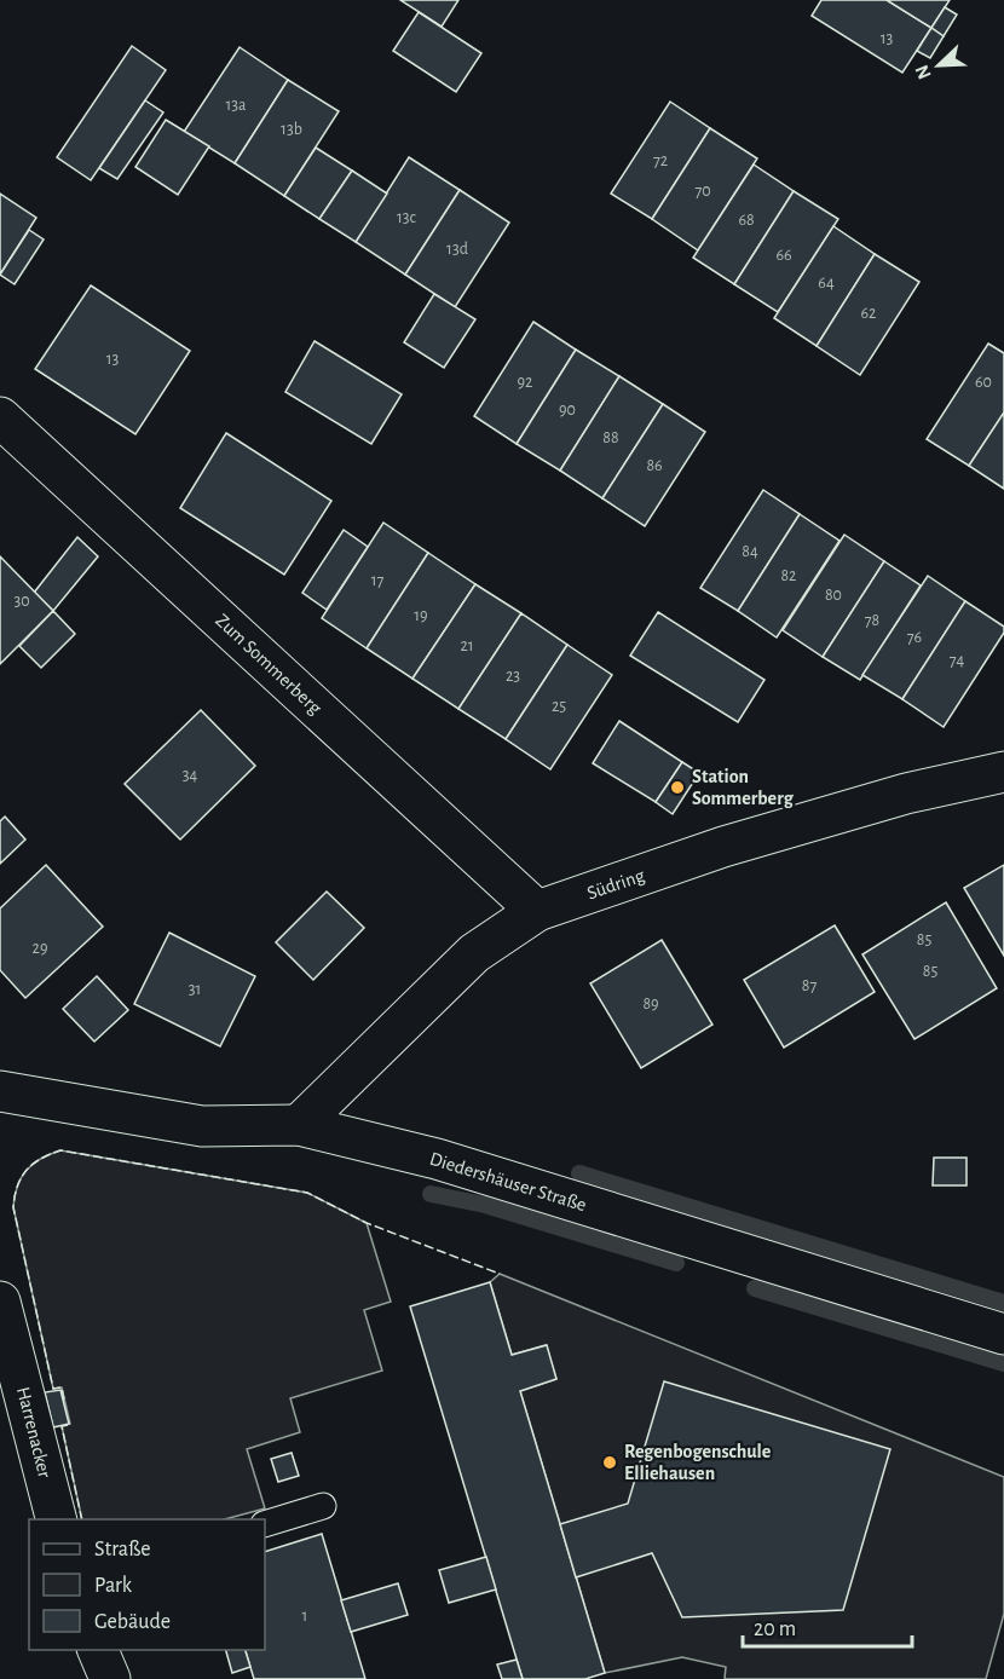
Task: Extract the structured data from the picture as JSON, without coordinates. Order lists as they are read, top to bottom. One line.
{"streets":{"street":["Zum Sommerberg","Südring","Diedershäuser Straße","Harrenacker"]},"crossings":[["Zum Sommerberg","Südring"],["Südring","Diedershäuser Straße"]],"places":["Station Sommerberg","Regenbogenschule Elliehausen"],"house_numbers":["13","13a","13b","72","70","13c","68","13d","66","64","62","13","92","60","90","88","86","84","82","17","80","30","19","78","76","21","74","23","25","34","85","29","85","87","31","89","1"],"legend":["Straße","Park","Gebäude"],"scale_bar":"20 m","north":"bottom left"}
